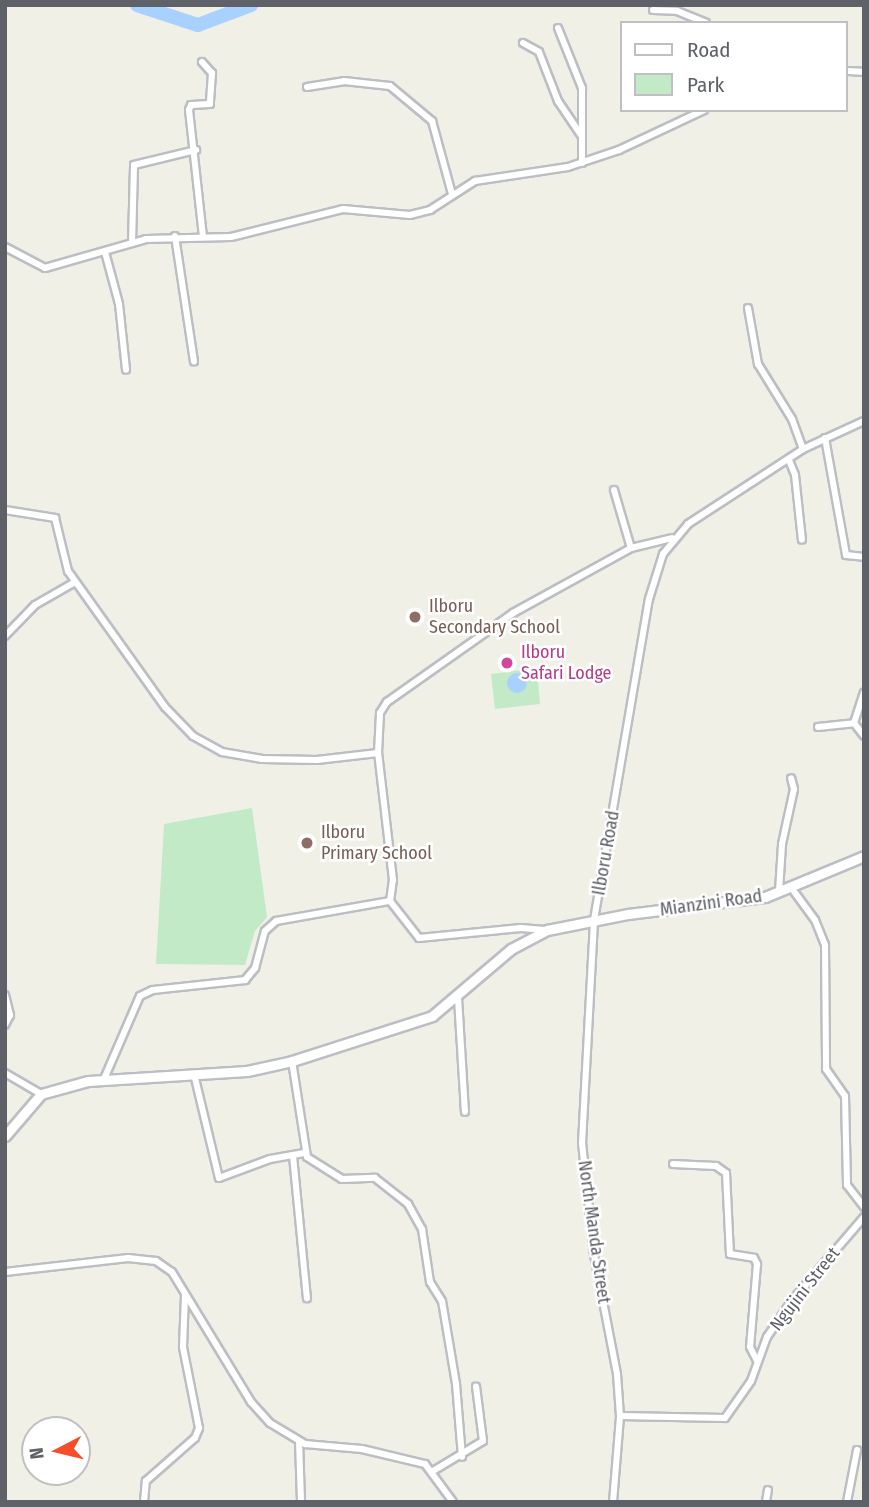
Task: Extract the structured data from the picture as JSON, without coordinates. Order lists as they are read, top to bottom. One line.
{"streets":{"street":["Ilboru Road","Mianzini Road","North Manda Street","Ngujini Street"]},"crossings":[["Ilboru Road","Mianzini Road"],["Ilboru Road","North Manda Street"],["Mianzini Road","North Manda Street"],["North Manda Street","Ngujini Street"]],"places":["Ilboru Secondary School","Ilboru Safari Lodge","Ilboru Primary School"],"legend":["Road","Park"],"north":"left"}
